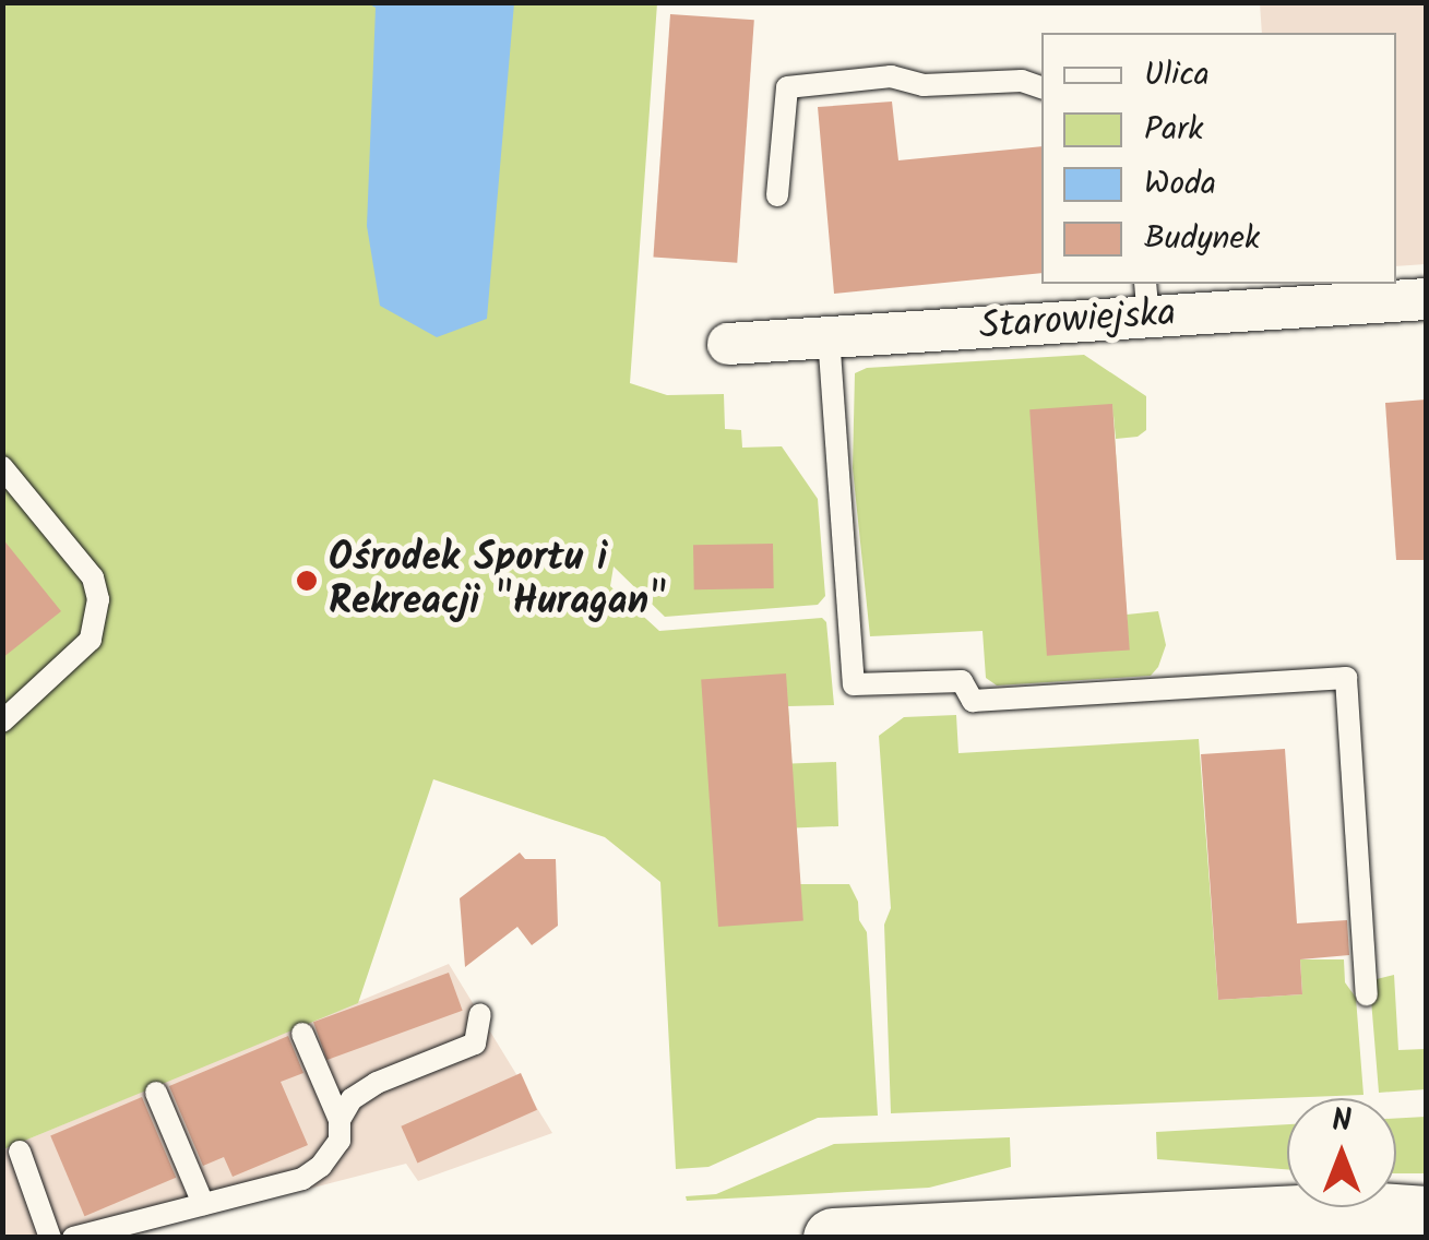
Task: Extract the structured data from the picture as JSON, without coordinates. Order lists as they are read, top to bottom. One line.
{"streets":{"street":["Starowiejska"]},"places":["Ośrodek Sportu i Rekreacji \"Huragan\""],"legend":["Ulica","Park","Woda","Budynek"],"north":"top"}
